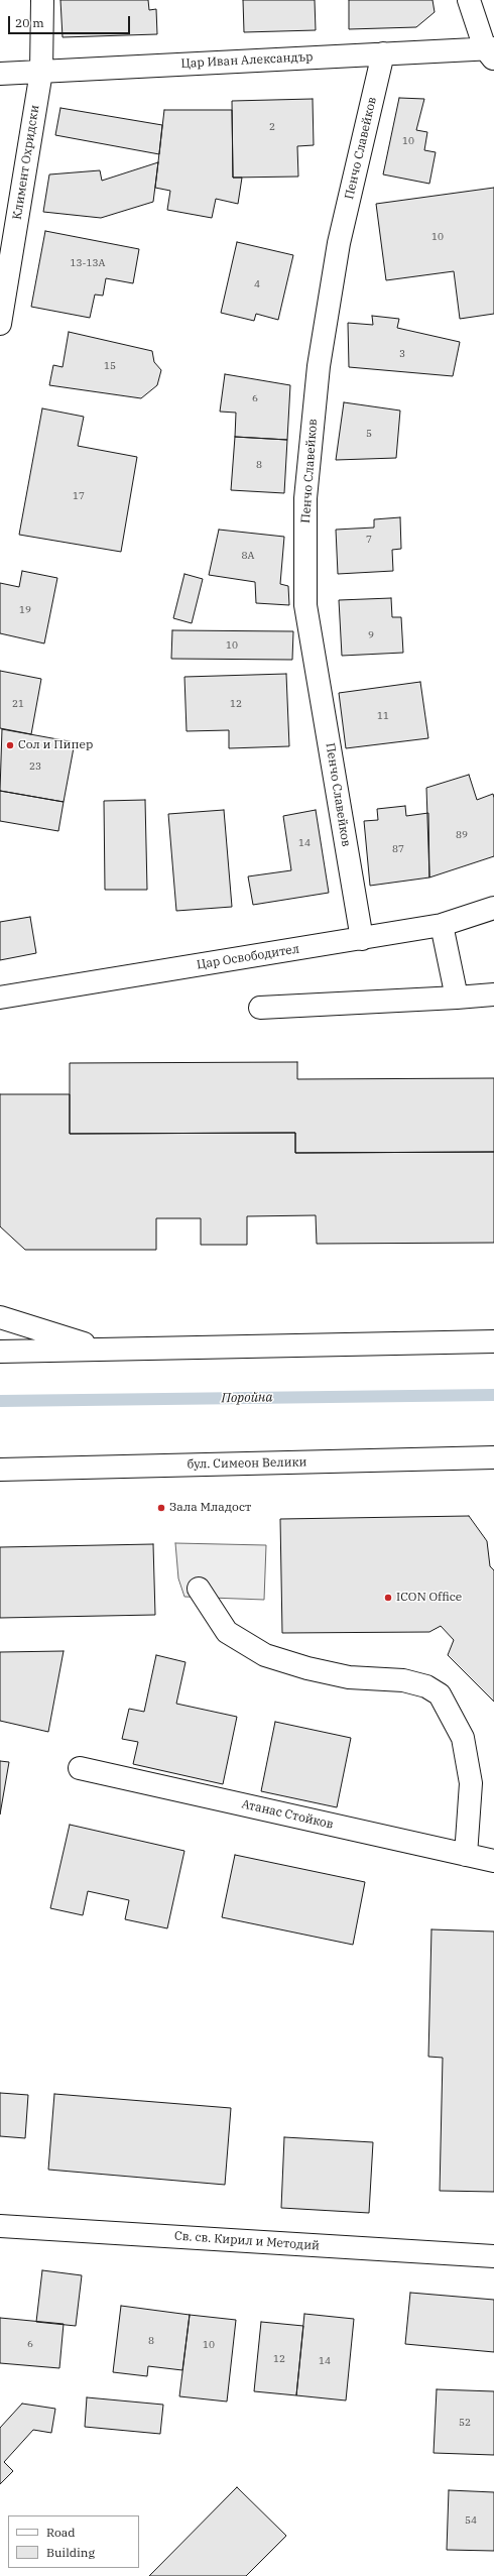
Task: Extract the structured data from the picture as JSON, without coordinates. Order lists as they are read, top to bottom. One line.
{"streets":{"street":["Цар Иван Александър","Пенчо Славейков","Климент Охридски","Цар Освободител","бул. Симеон Велики","Атанас Стойков","Св. св. Кирил и Методий"]},"crossings":[["Цар Иван Александър","Пенчо Славейков"],["Цар Иван Александър","Климент Охридски"],["Пенчо Славейков","Цар Освободител"]],"water":["Поройна"],"places":["Сол и Пипер","Зала Младост","ICON Office"],"house_numbers":["2","10","10","13-13A","4","3","15","6","5","8","17","7","8А","19","9","10","21","12","11","23","89","14","87","8","6","10","12","14","52","54"],"legend":["Road","Building"],"scale_bar":"20 m"}
